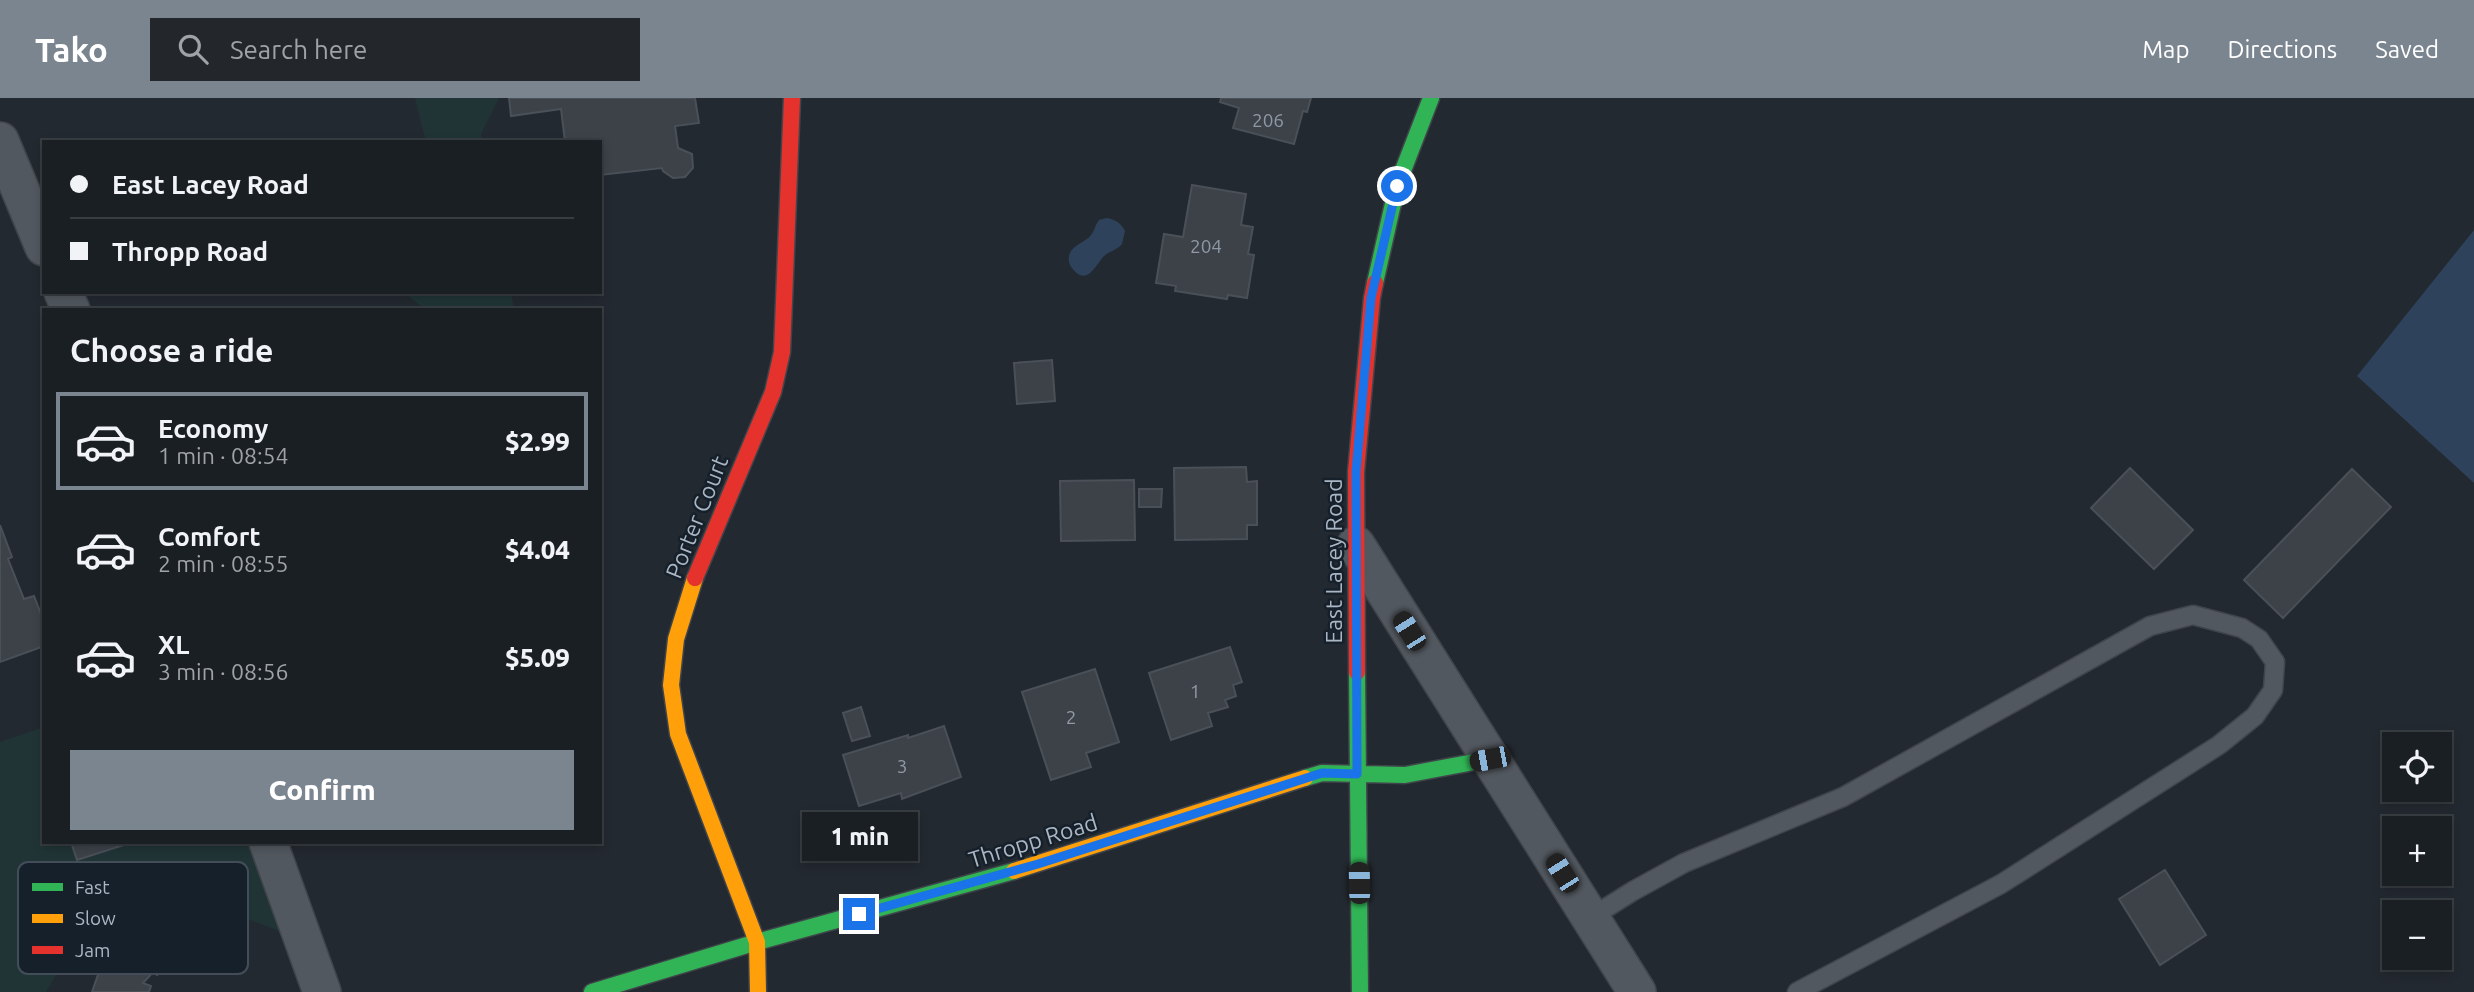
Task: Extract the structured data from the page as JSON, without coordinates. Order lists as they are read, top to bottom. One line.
{"streets":{"street":["Porter Court","East Lacey Road","Thropp Road"]},"crossings":[["Porter Court","Thropp Road"],["East Lacey Road","Thropp Road"]],"house_numbers":["206","204","1","2","3"],"legend":["Fast","Slow","Jam"],"page":{"header":"Tako","search":"Search here","nav":["Map","Directions","Saved"],"banner":["East Lacey Road","Thropp Road"],"heading":"Choose a ride","list":[{"name":"Economy","note":"1 min · 08:54","value":"$2.99"},{"name":"Comfort","note":"2 min · 08:55","value":"$4.04"},{"name":"XL","note":"3 min · 08:56","value":"$5.09"}],"map_buttons":["+","−"],"buttons":"Confirm","bubble":"1 min"}}
